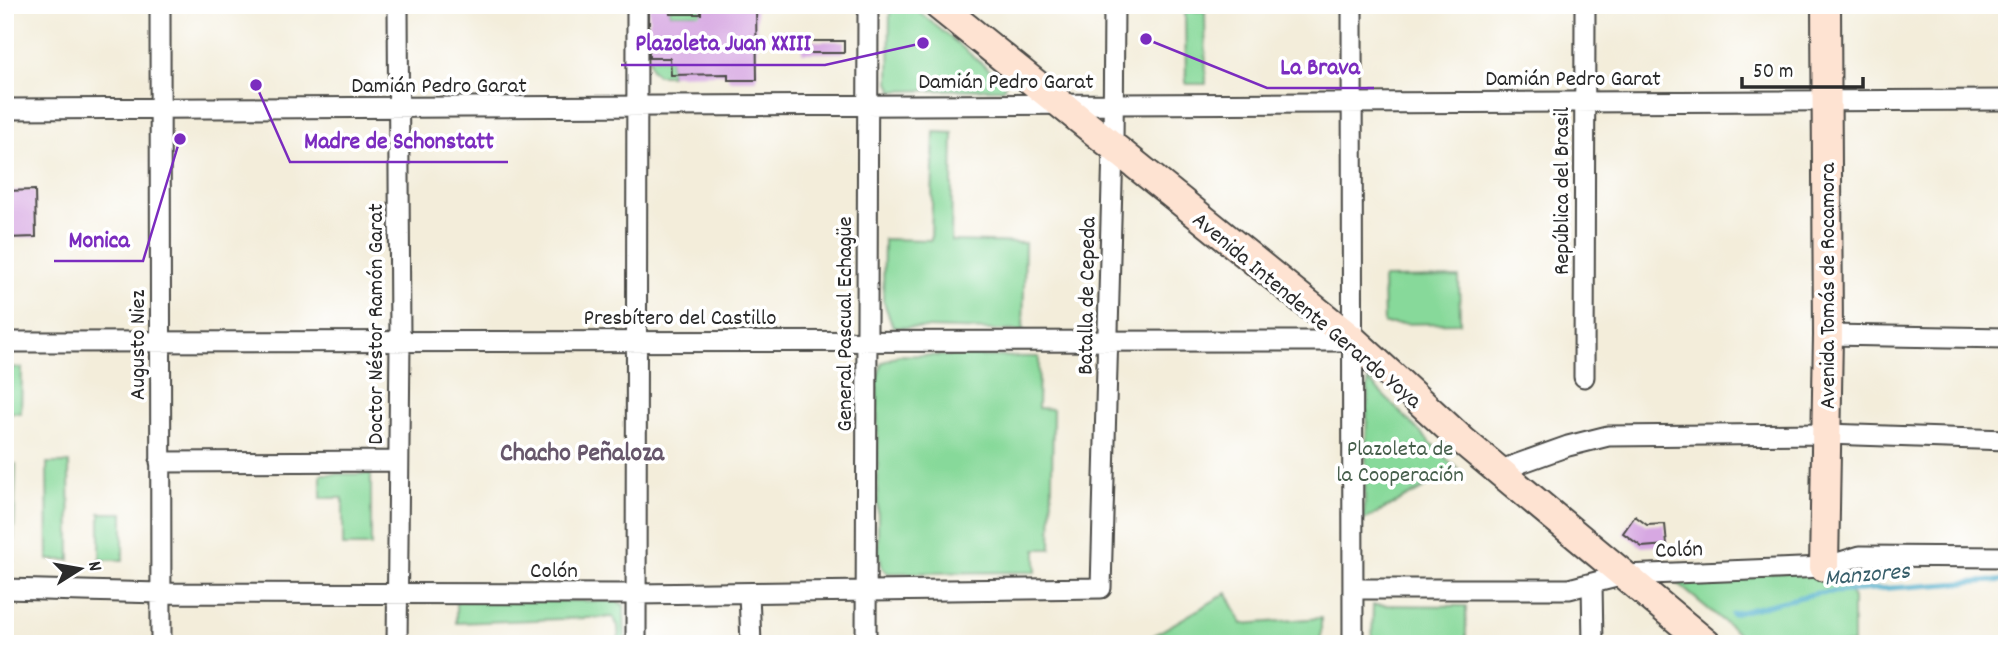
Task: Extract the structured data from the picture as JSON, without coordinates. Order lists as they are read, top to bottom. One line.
{"streets":{"main road":["Avenida Tomás de Rocamora","Avenida Intendente Gerardo Yoya"],"street":["Damián Pedro Garat","República del Brasil","Batalla de Cepeda","Presbítero del Castillo","Doctor Néstor Ramón Garat","General Pascual Echagüe","Augusto Niez","Colón"]},"crossings":[["Damián Pedro Garat","República del Brasil"],["Damián Pedro Garat","Avenida Tomás de Rocamora"],["Damián Pedro Garat","Batalla de Cepeda"],["Damián Pedro Garat","Avenida Intendente Gerardo Yoya"],["Damián Pedro Garat","Doctor Néstor Ramón Garat"],["Damián Pedro Garat","General Pascual Echagüe"],["Damián Pedro Garat","Augusto Niez"],["Avenida Tomás de Rocamora","Colón"],["Batalla de Cepeda","Avenida Intendente Gerardo Yoya"],["Batalla de Cepeda","Presbítero del Castillo"],["Batalla de Cepeda","Colón"],["Avenida Intendente Gerardo Yoya","Presbítero del Castillo"],["Avenida Intendente Gerardo Yoya","Colón"],["Presbítero del Castillo","Doctor Néstor Ramón Garat"],["Presbítero del Castillo","General Pascual Echagüe"],["Presbítero del Castillo","Augusto Niez"],["Doctor Néstor Ramón Garat","Colón"],["General Pascual Echagüe","Colón"],["Augusto Niez","Colón"]],"districts":["Chacho Peñaloza"],"water":["Manzores"],"parks":["Plazoleta de la Cooperación"],"places":["La Brava","Plazoleta Juan XXIII","Madre de Schonstatt","Monica"],"scale_bar":"50 m","north":"right"}
